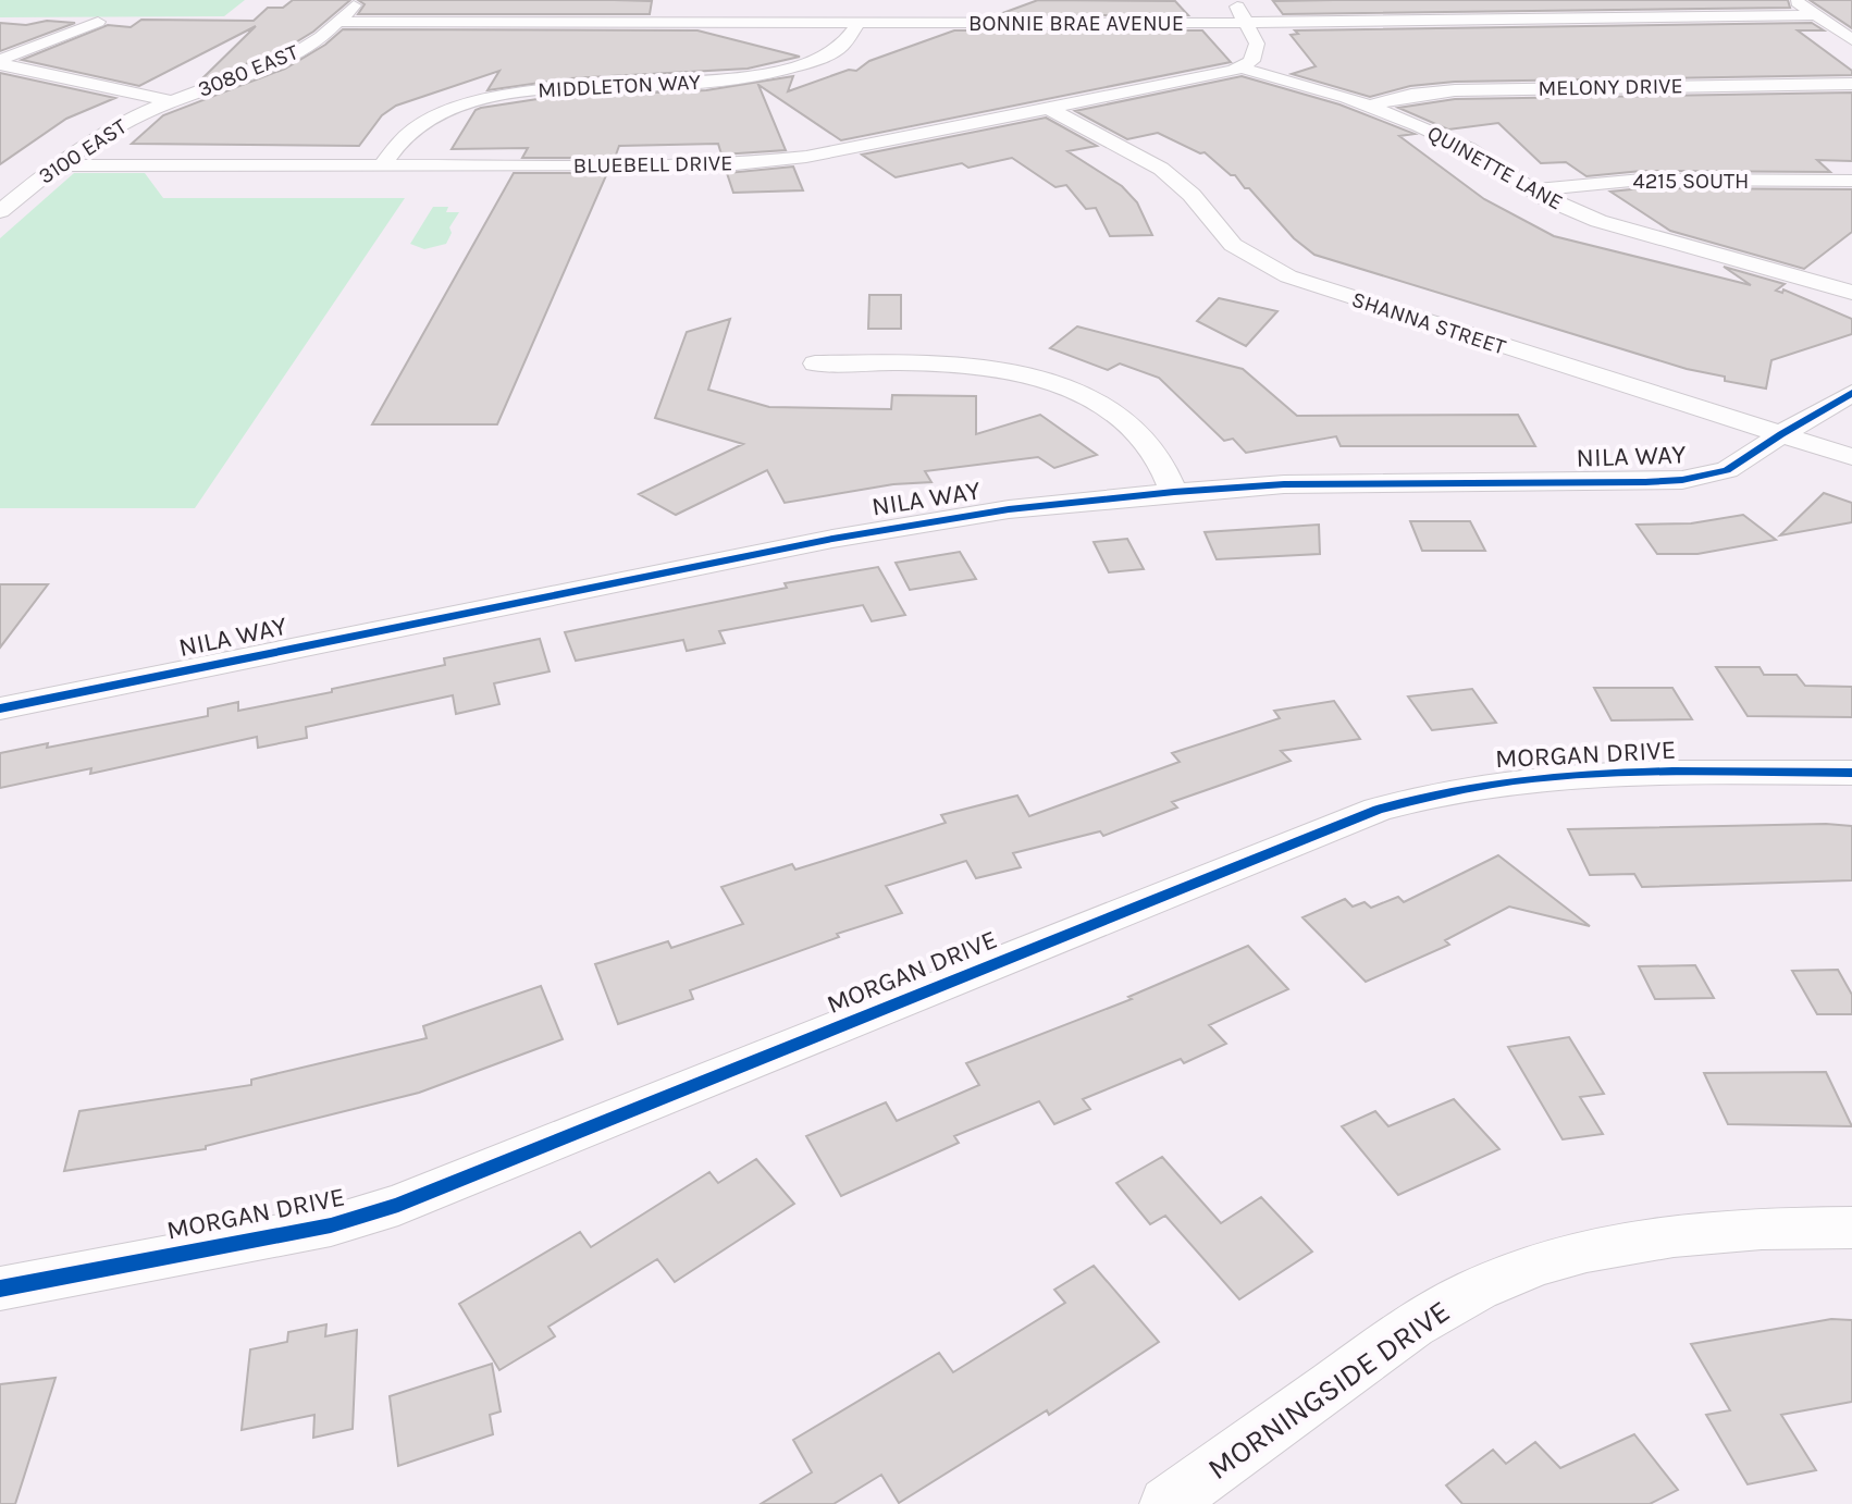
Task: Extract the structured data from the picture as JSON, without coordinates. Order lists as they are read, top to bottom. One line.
{"streets":{"street":["BONNIE BRAE AVENUE","3080 EAST","MIDDLETON WAY","MELONY DRIVE","3100 EAST","BLUEBELL DRIVE","QUINETTE LANE","4215 SOUTH","SHANNA STREET","NILA WAY","MORGAN DRIVE","MORNINGSIDE DRIVE"]},"crossings":[["BONNIE BRAE AVENUE","3080 EAST"],["BONNIE BRAE AVENUE","MIDDLETON WAY"],["3080 EAST","3100 EAST"],["MIDDLETON WAY","BLUEBELL DRIVE"],["MELONY DRIVE","QUINETTE LANE"],["3100 EAST","BLUEBELL DRIVE"],["BLUEBELL DRIVE","QUINETTE LANE"],["BLUEBELL DRIVE","SHANNA STREET"],["QUINETTE LANE","4215 SOUTH"],["SHANNA STREET","NILA WAY"]]}
